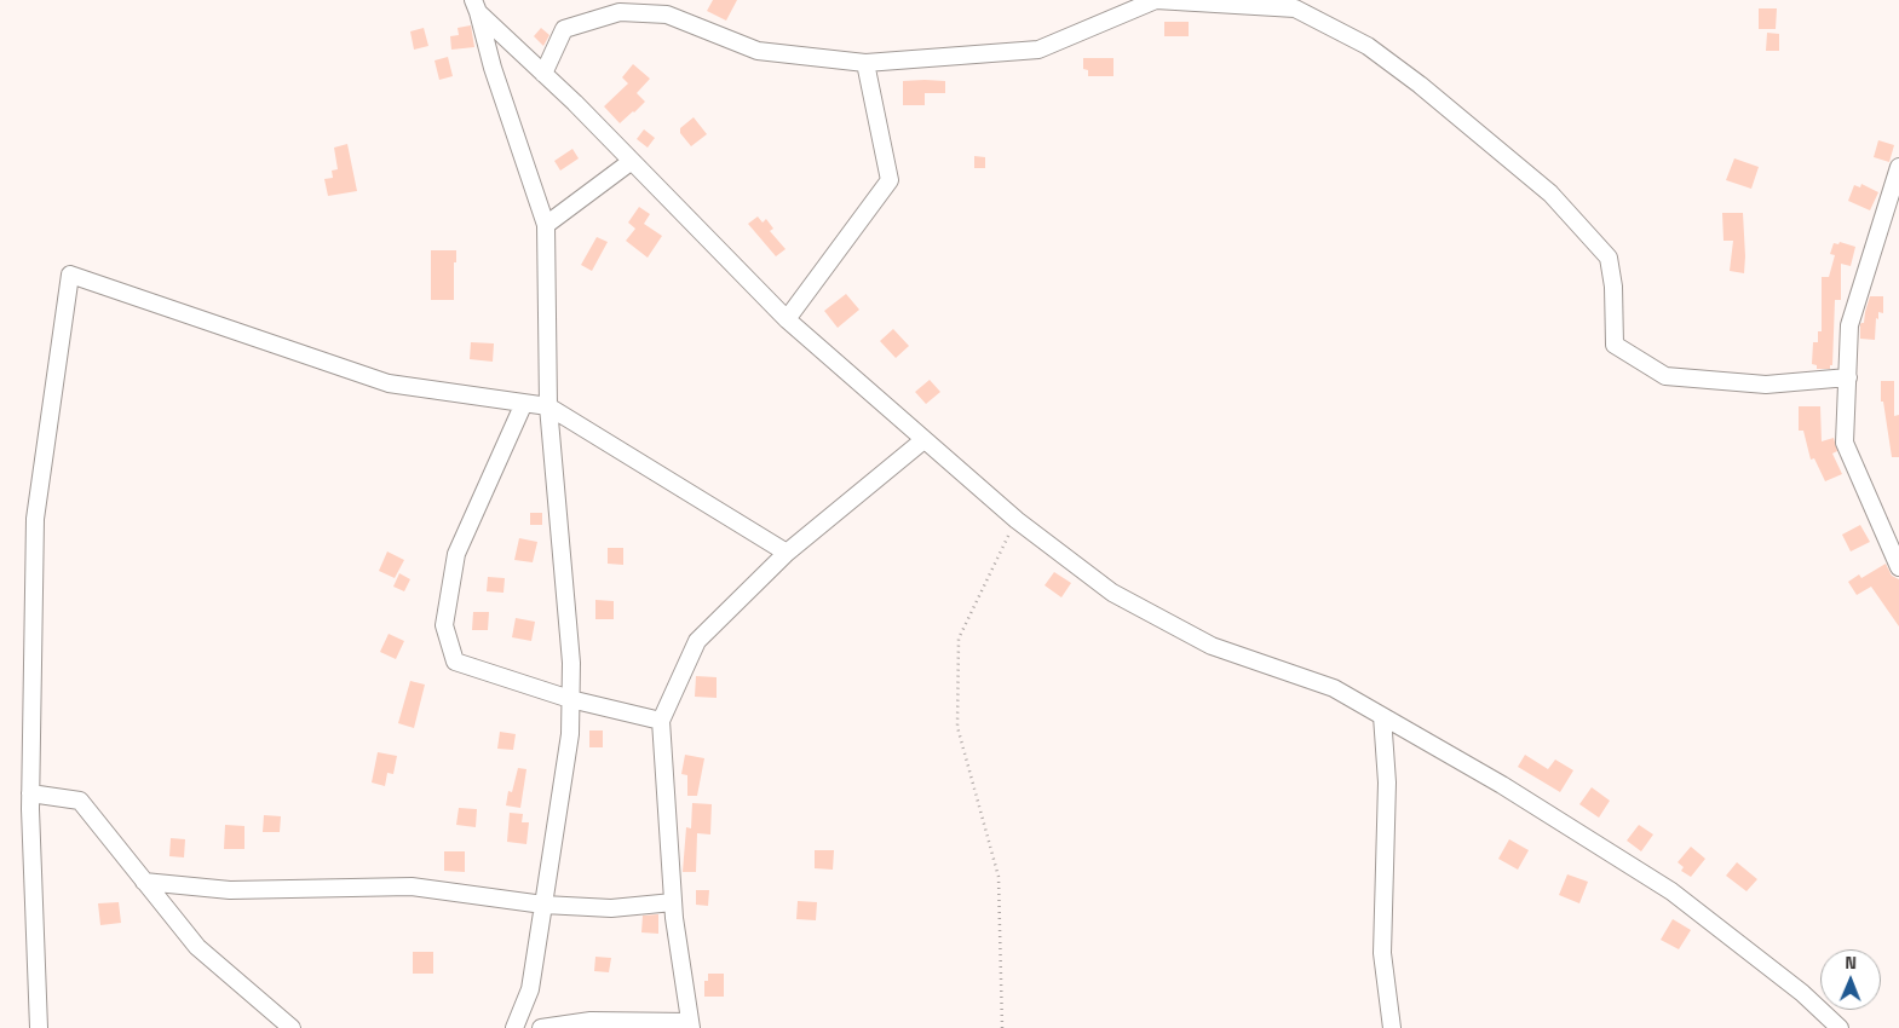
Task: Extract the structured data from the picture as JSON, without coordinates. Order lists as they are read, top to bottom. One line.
{"north":"top"}
